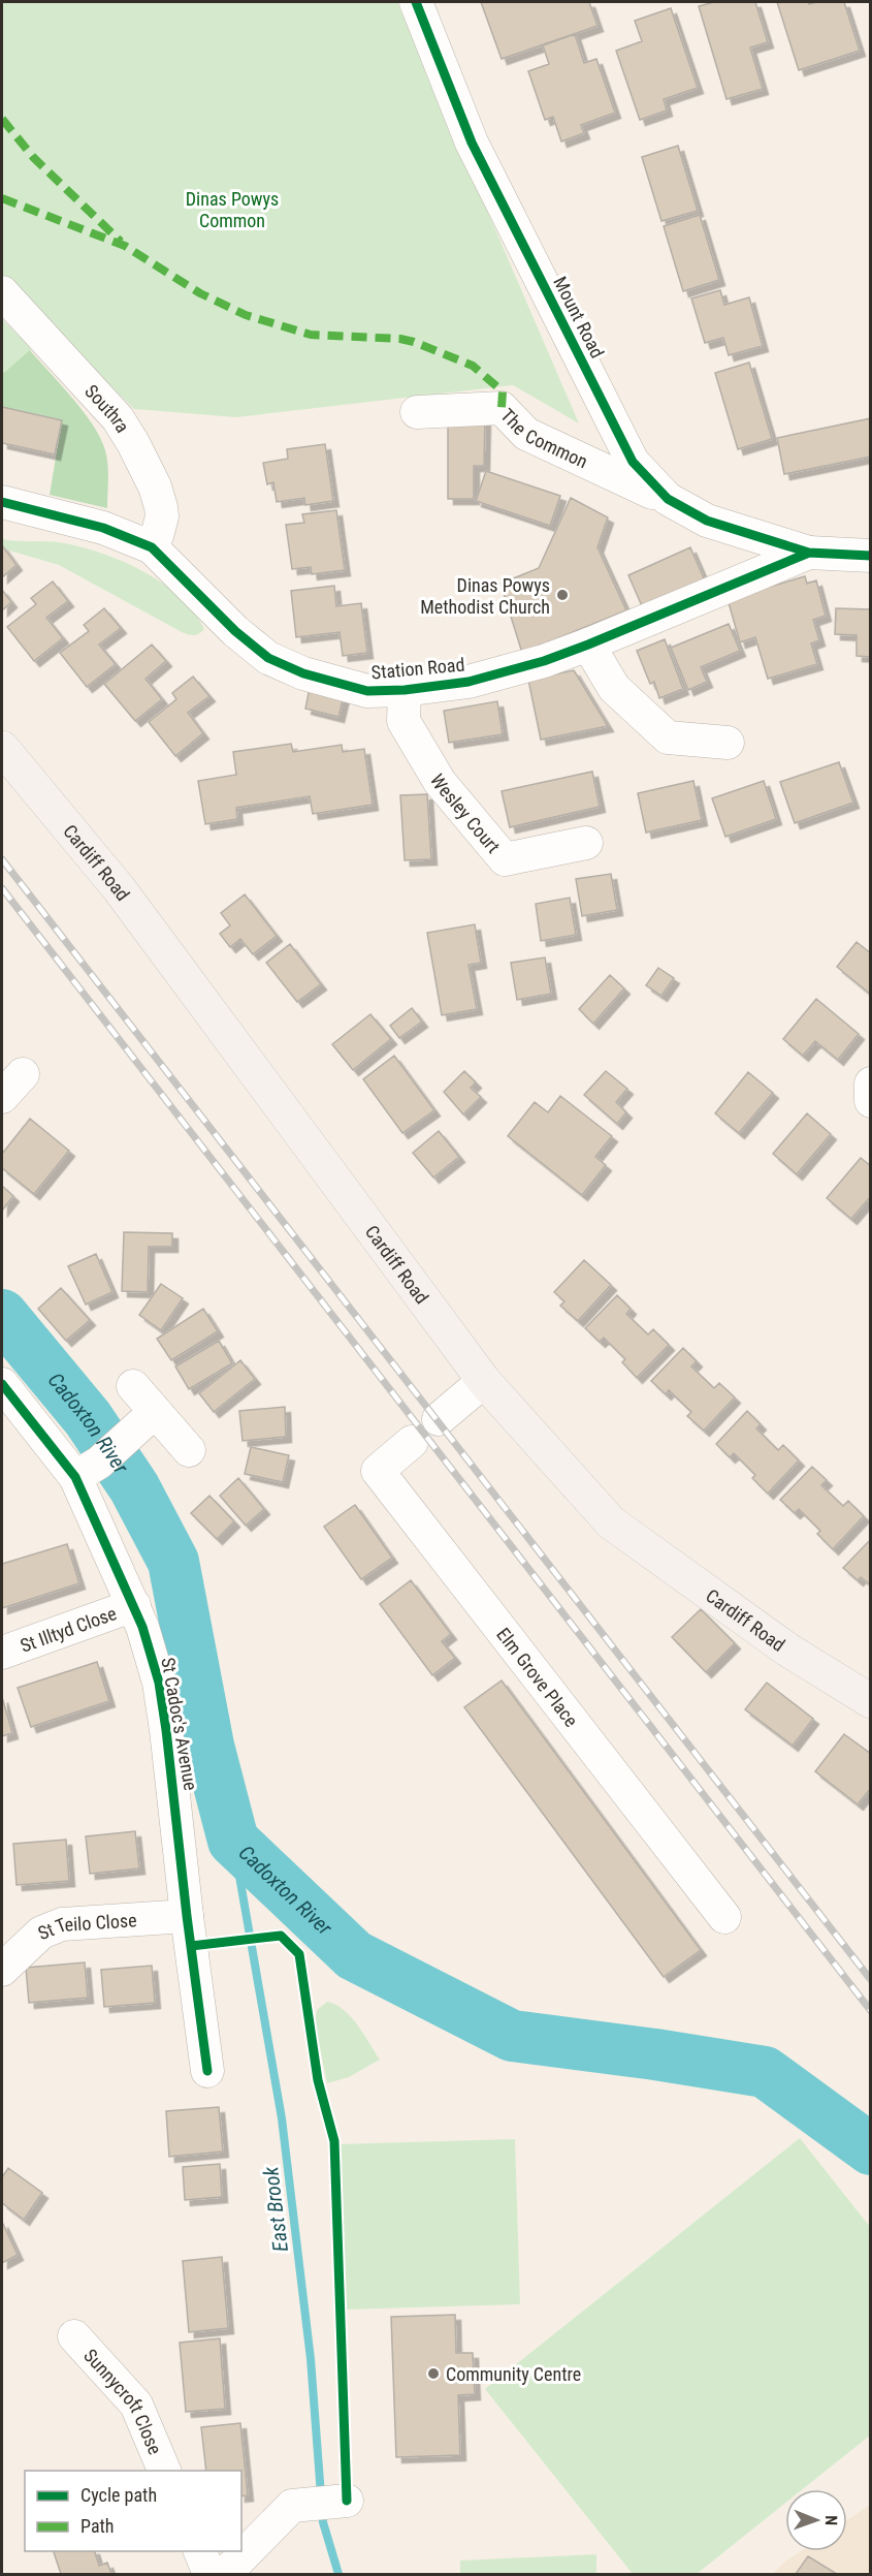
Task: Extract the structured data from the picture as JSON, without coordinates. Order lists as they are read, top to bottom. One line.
{"streets":{"main road":["Cardiff Road"],"street":["Mount Road","Southra","The Common","Station Road","Wesley Court","St Illtyd Close","Elm Grove Place","St Cadoc's Avenue","St Teilo Close","Sunnycroft Close"]},"crossings":[["Mount Road","The Common"],["Mount Road","Station Road"],["Southra","Station Road"],["Station Road","Wesley Court"],["St Illtyd Close","St Cadoc's Avenue"],["St Cadoc's Avenue","St Teilo Close"]],"water":["Cadoxton River","East Brook"],"parks":["Dinas Powys Common"],"places":["Dinas Powys Methodist Church","Community Centre"],"legend":["Cycle path","Path"],"north":"right"}
